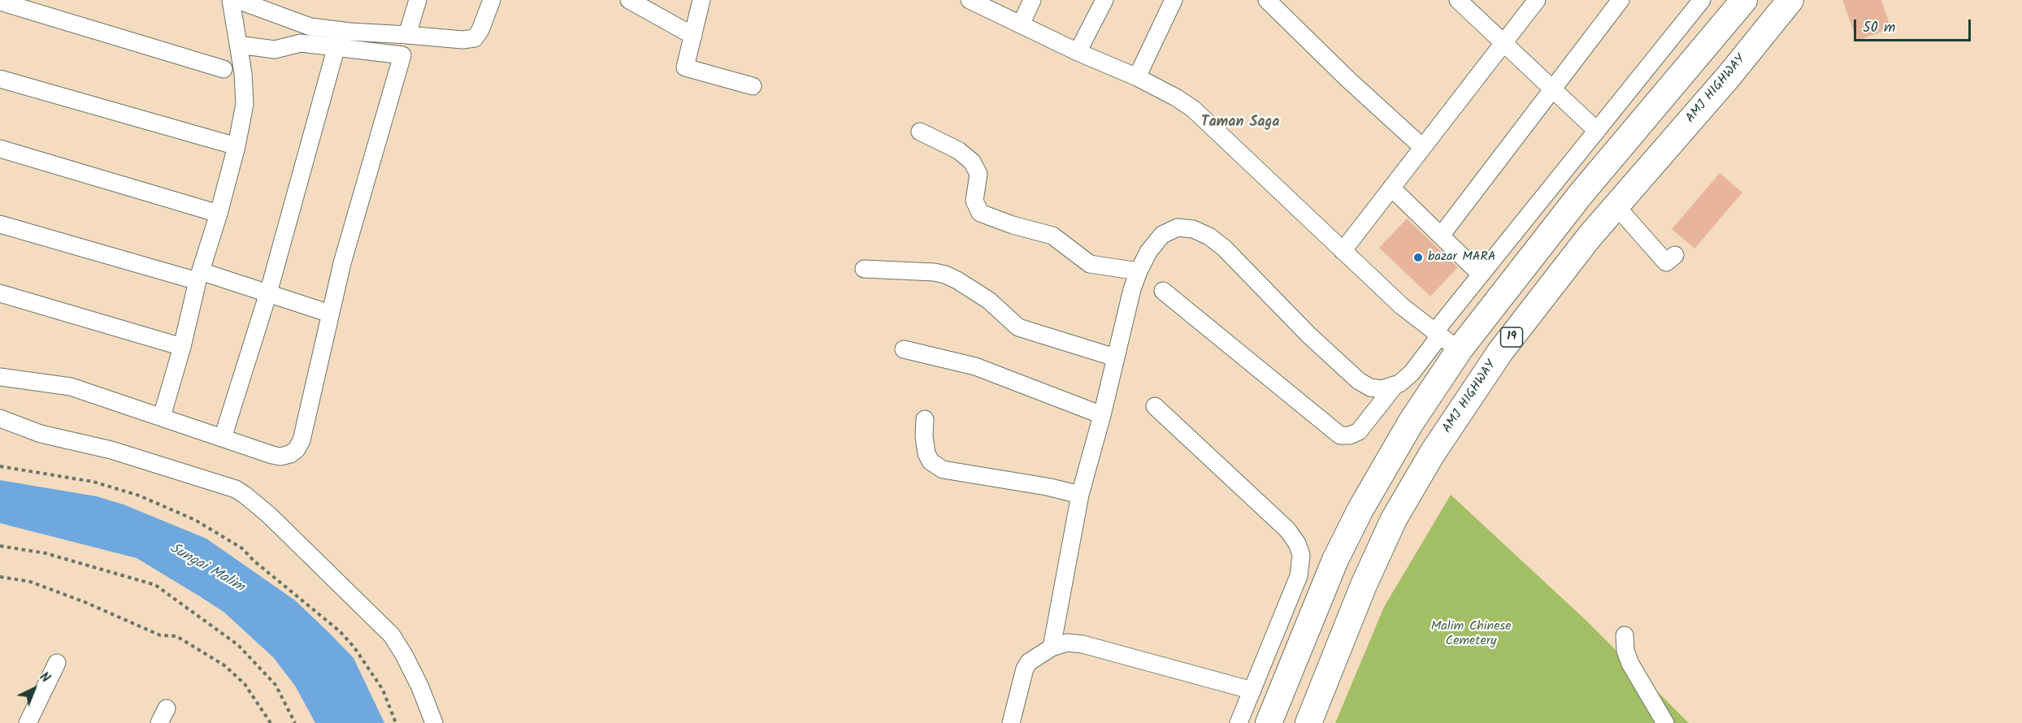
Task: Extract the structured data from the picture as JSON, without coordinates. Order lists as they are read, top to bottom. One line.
{"streets":{"highway":["AMJ HIGHWAY","19"]},"districts":["Taman Saga"],"water":["Sungai Malim"],"parks":["Malim Chinese Cemetery"],"places":["bazar MARA"],"scale_bar":"50 m","north":"top right"}
